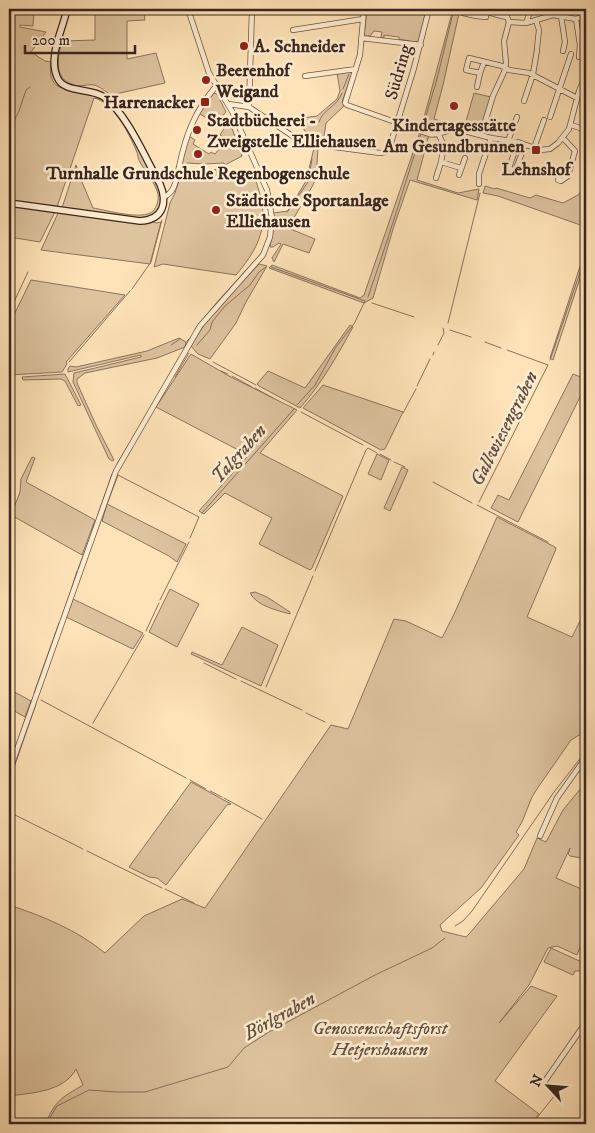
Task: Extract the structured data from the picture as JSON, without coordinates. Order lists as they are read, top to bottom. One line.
{"streets":{"street":["Südring"]},"water":["Gallwiesengraben","Talgraben","Börlgraben"],"parks":["Genossenschaftsforst Hetjershausen"],"places":{"other":["A. Schneider","Beerenhof Weigand","Kindertagesstätte Am Gesundbrunnen","Stadtbücherei - Zweigstelle Elliehausen","Turnhalle Grundschule Regenbogenschule","Städtische Sportanlage Elliehausen"],"transit":["Harrenacker","Lehnshof"]},"scale_bar":"200 m","north":"top left"}
